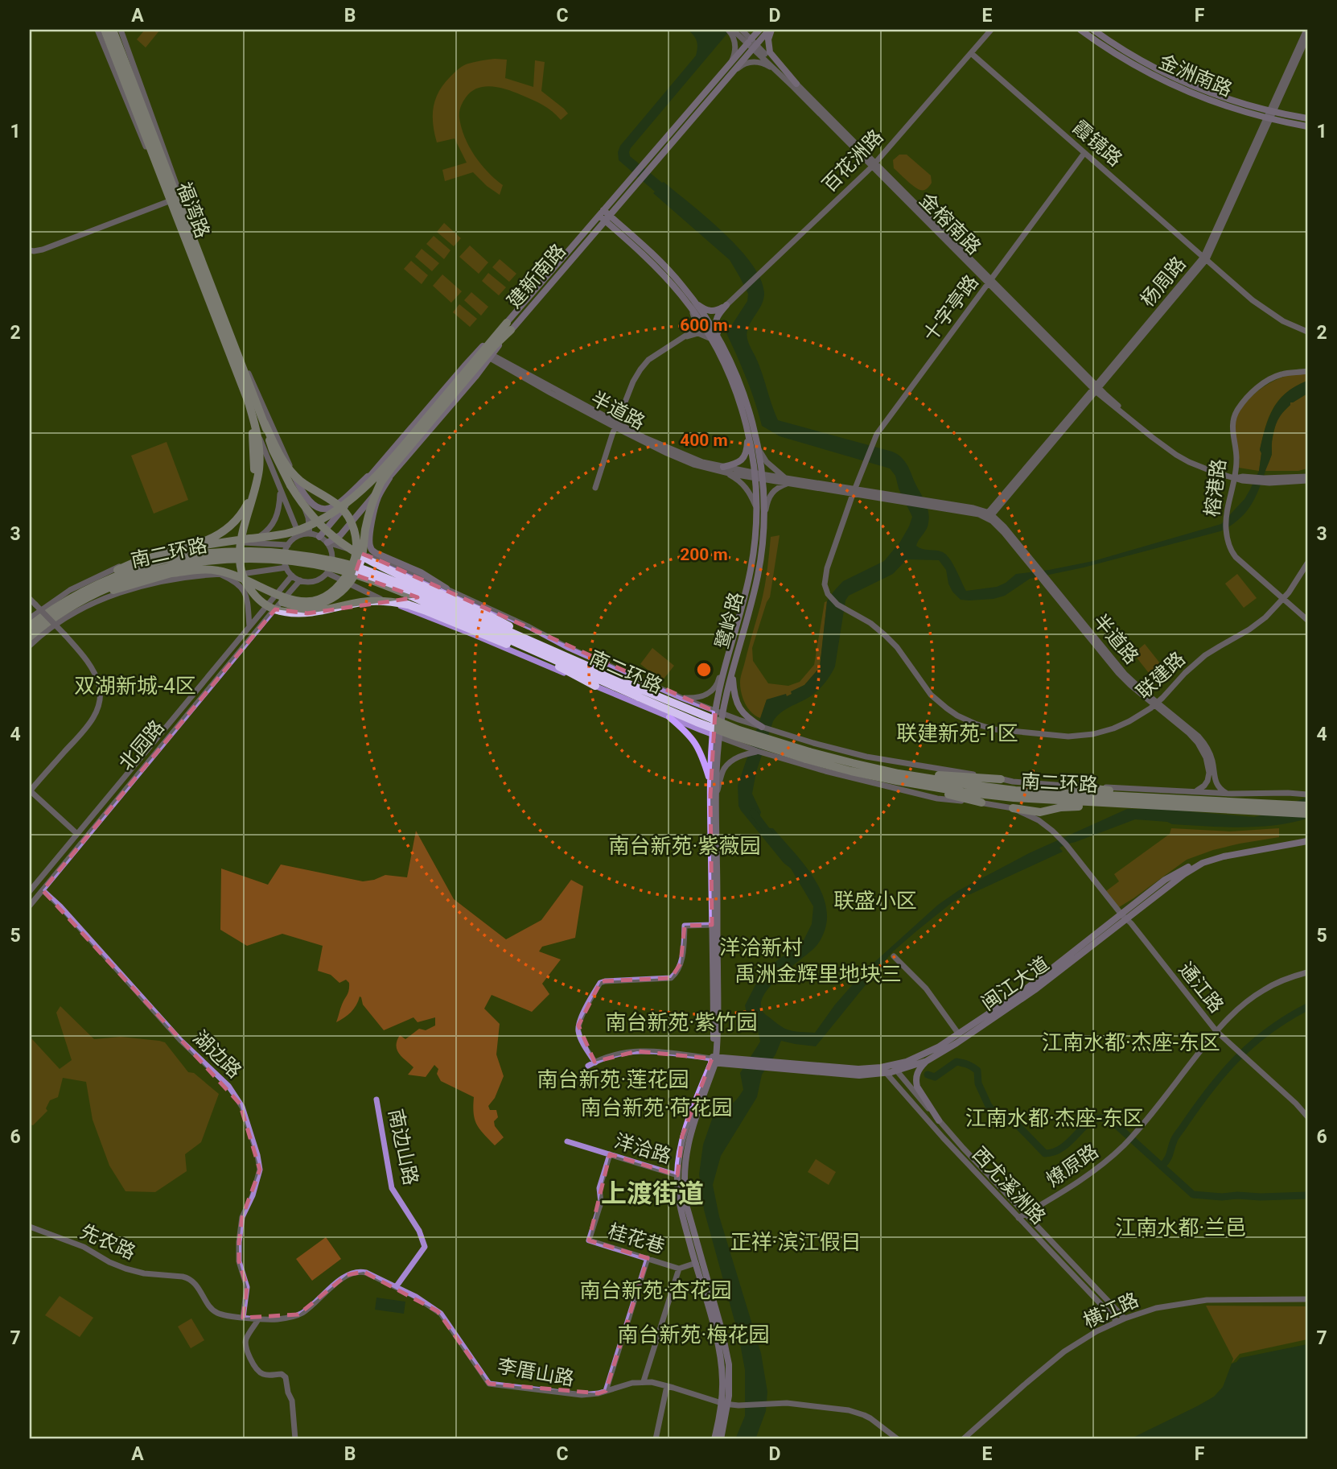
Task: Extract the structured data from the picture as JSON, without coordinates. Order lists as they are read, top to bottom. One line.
{"streets":{"highway":["福湾路","南二环路"],"main road":["金洲南路","霞镜路","百花洲路","金榕南路","建新南路","杨周路","十字亭路","半道路","榕港路","鹭岭路","联建路","北园路","闽江大道","通江路","湖边路","南边山路","洋洽路","燎原路","西尤溪洲路","桂花巷","先农路","横江路","李厝山路"]},"crossings":[["金洲南路","杨周路"],["霞镜路","百花洲路"],["霞镜路","杨周路"],["霞镜路","十字亭路"],["百花洲路","金榕南路"],["金榕南路","建新南路"],["金榕南路","杨周路"],["金榕南路","十字亭路"],["金榕南路","榕港路"],["建新南路","半道路"],["建新南路","鹭岭路"],["建新南路","北园路"],["建新南路","通江路"],["杨周路","半道路"],["十字亭路","半道路"],["十字亭路","联建路"],["半道路","鹭岭路"],["半道路","联建路"],["榕港路","联建路"],["鹭岭路","闽江大道"],["鹭岭路","通江路"],["北园路","通江路"],["北园路","湖边路"],["闽江大道","通江路"],["闽江大道","西尤溪洲路"],["通江路","燎原路"],["湖边路","先农路"],["南边山路","李厝山路"],["洋洽路","桂花巷"],["燎原路","西尤溪洲路"],["西尤溪洲路","横江路"],["先农路","李厝山路"]],"districts":["双湖新城-4区","联建新苑-1区","南台新苑·紫薇园","联盛小区","洋洽新村","禹洲金辉里地块三","南台新苑·紫竹园","江南水都·杰座-东区","南台新苑·莲花园","南台新苑·荷花园","江南水都·杰座-东区","上渡街道","江南水都·兰邑","正祥·滨江假日","南台新苑·杏花园","南台新苑·梅花园"],"grid":{"columns":["A","B","C","D","E","F"],"rows":["1","2","3","4","5","6","7"]},"rings":["600 m","400 m","200 m"]}
